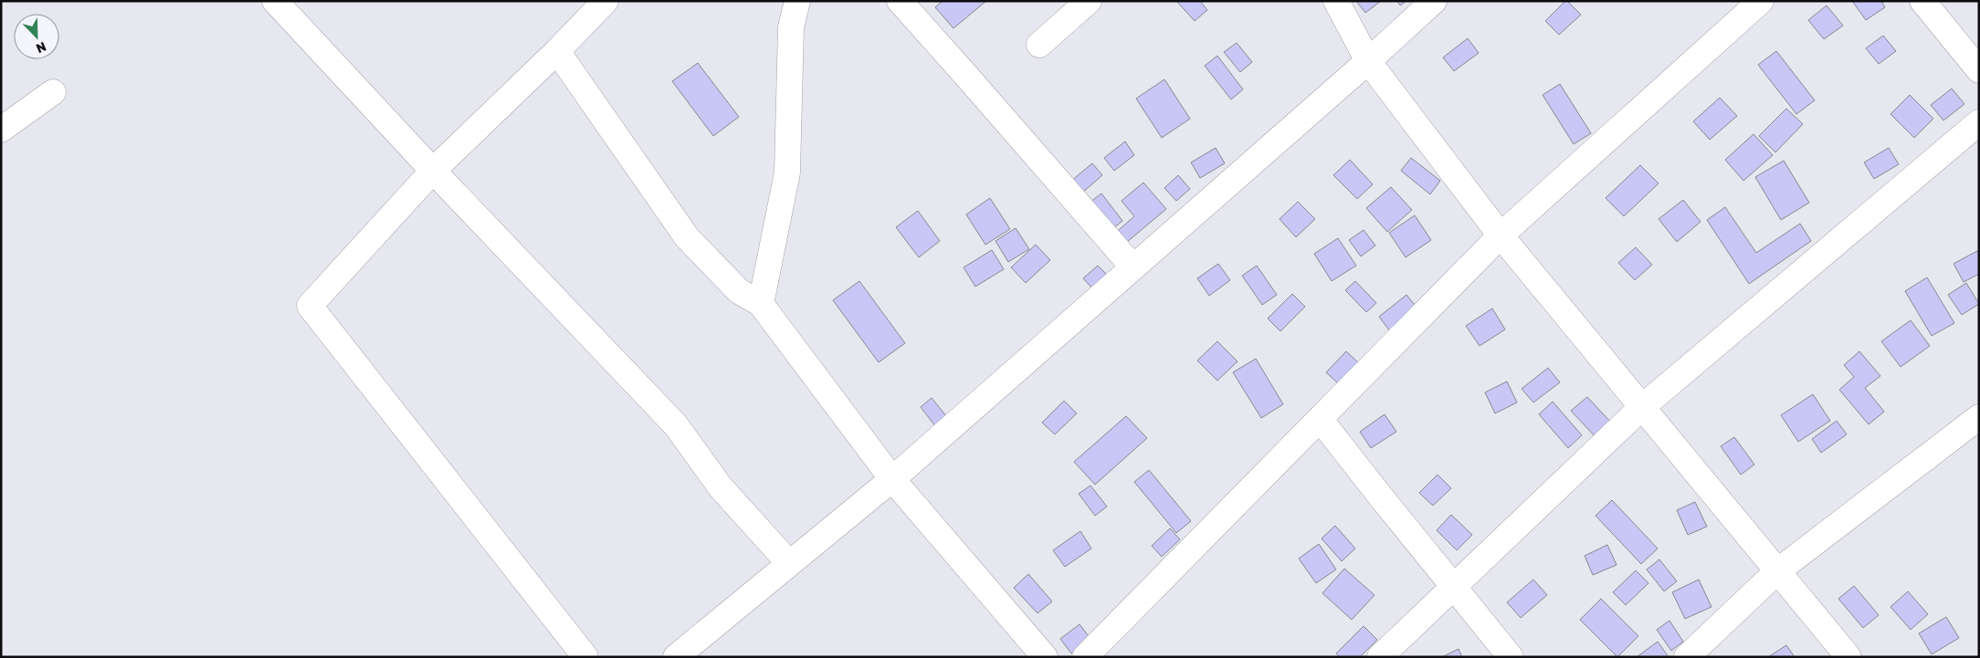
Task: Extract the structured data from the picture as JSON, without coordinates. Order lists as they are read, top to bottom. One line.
{"north":"bottom right"}
